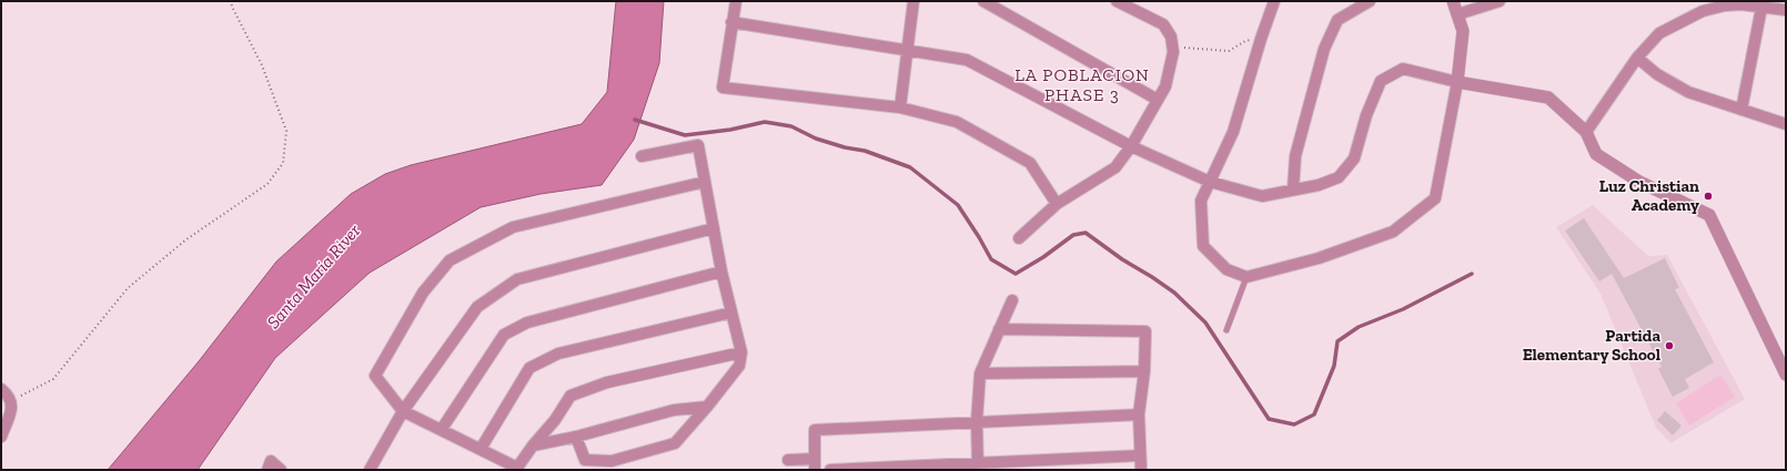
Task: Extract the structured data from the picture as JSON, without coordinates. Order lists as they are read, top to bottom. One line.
{"districts":["LA POBLACION PHASE 3"],"water":["Santa Maria River"],"places":["Luz Christian Academy","Partida Elementary School"]}
